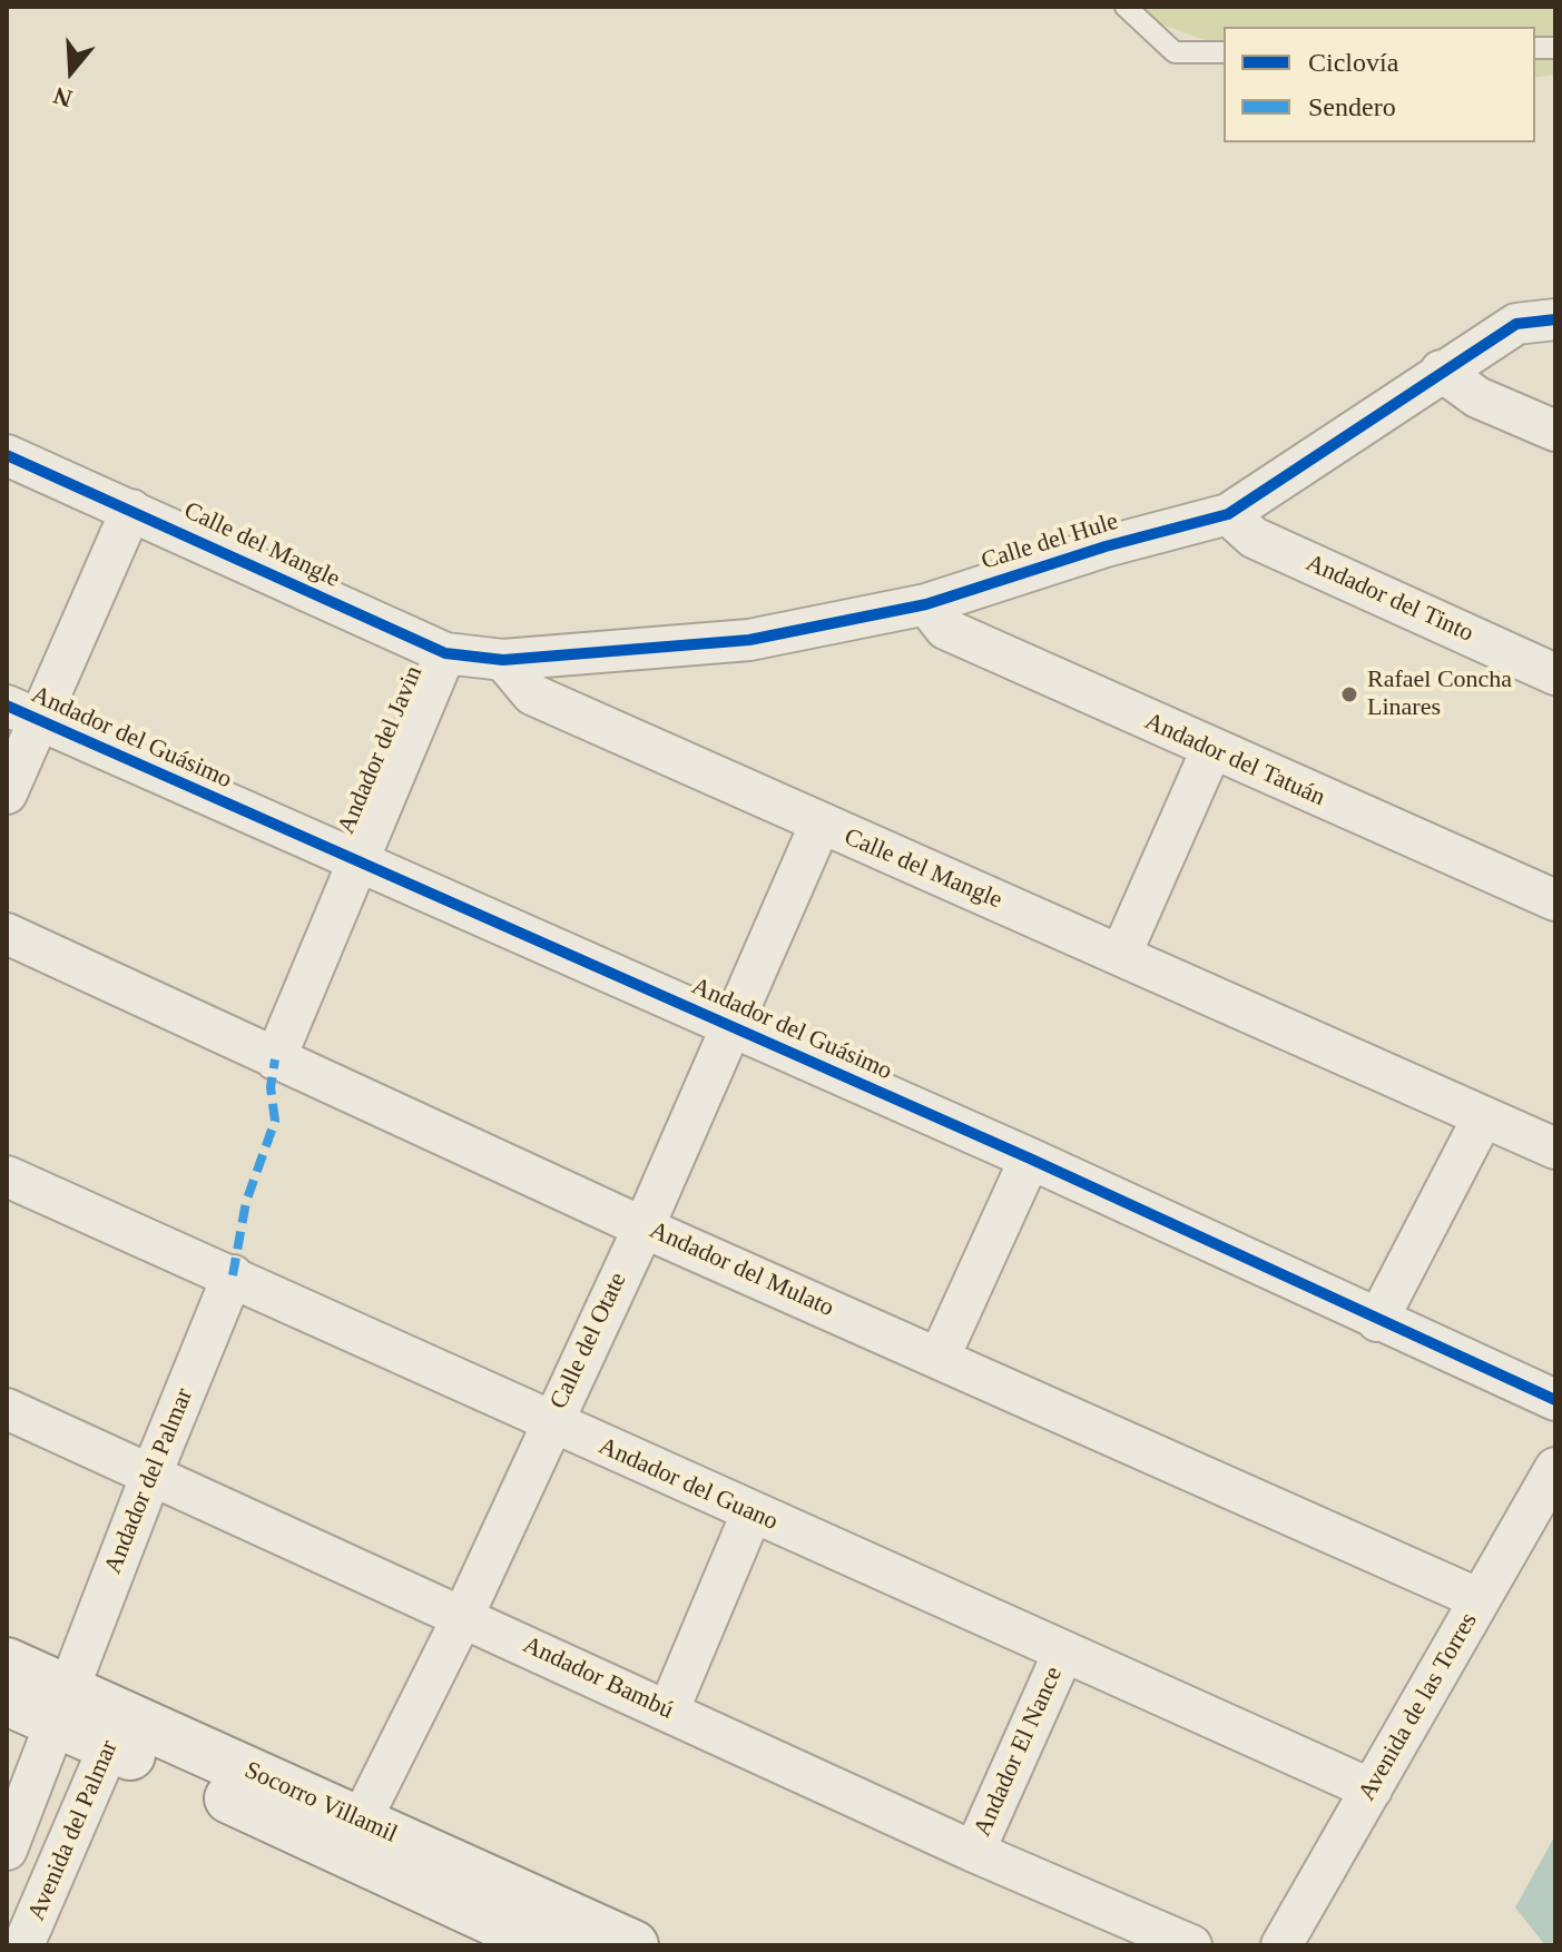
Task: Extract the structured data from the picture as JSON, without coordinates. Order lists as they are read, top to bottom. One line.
{"streets":{"street":["Calle del Hule","Calle del Mangle","Andador del Tinto","Andador del Guásimo","Andador del Javin","Andador del Tatuán","Andador del Mulato","Calle del Otate","Andador del Palmar","Andador del Guano","Andador Bambú","Avenida de las Torres","Andador El Nance","Socorro Villamil","Avenida del Palmar"]},"crossings":[["Calle del Hule","Calle del Mangle"],["Calle del Hule","Andador del Tinto"],["Calle del Hule","Andador del Tatuán"],["Calle del Mangle","Andador del Javin"],["Calle del Mangle","Calle del Otate"],["Andador del Guásimo","Andador del Javin"],["Andador del Guásimo","Calle del Otate"],["Andador del Javin","Andador del Mulato"],["Andador del Mulato","Calle del Otate"],["Andador del Mulato","Avenida de las Torres"],["Calle del Otate","Andador del Guano"],["Calle del Otate","Andador Bambú"],["Calle del Otate","Socorro Villamil"],["Andador del Palmar","Andador del Guano"],["Andador del Palmar","Andador Bambú"],["Andador del Palmar","Socorro Villamil"],["Andador del Guano","Avenida de las Torres"],["Andador del Guano","Andador El Nance"],["Andador Bambú","Andador El Nance"],["Socorro Villamil","Avenida del Palmar"]],"places":["Rafael Concha Linares"],"legend":["Ciclovía","Sendero"],"north":"bottom"}
